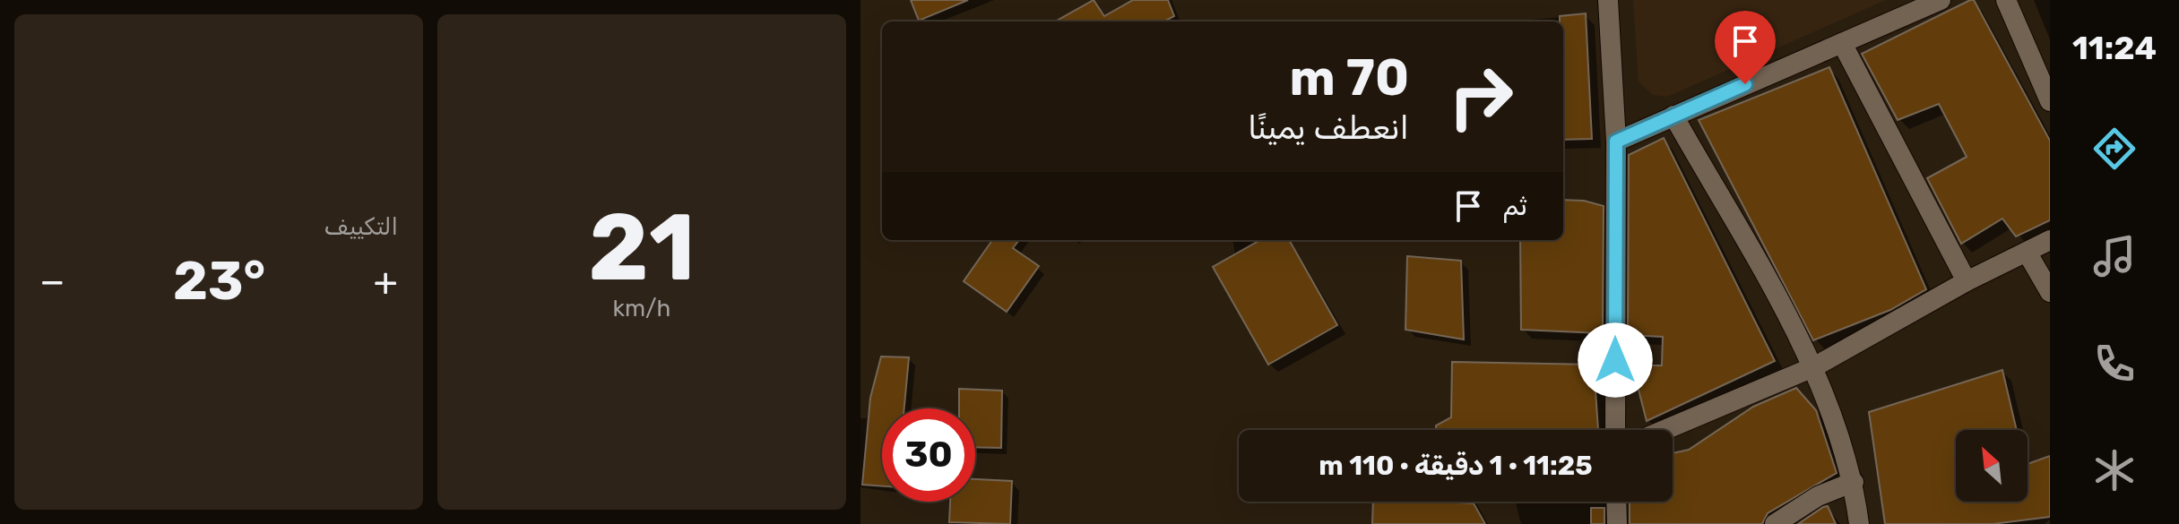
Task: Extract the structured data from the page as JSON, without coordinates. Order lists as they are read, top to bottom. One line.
{"north":"top left","page":{"tabs":"11:24","tile":[["21","km/h"],"التكييف"],"turn":["70 m","انعطف يمينًا"],"then":"ثم","heat":["−","23°","+"],"limit":"30","trip":"11:25 · 1 دقيقة · 110 m"}}
